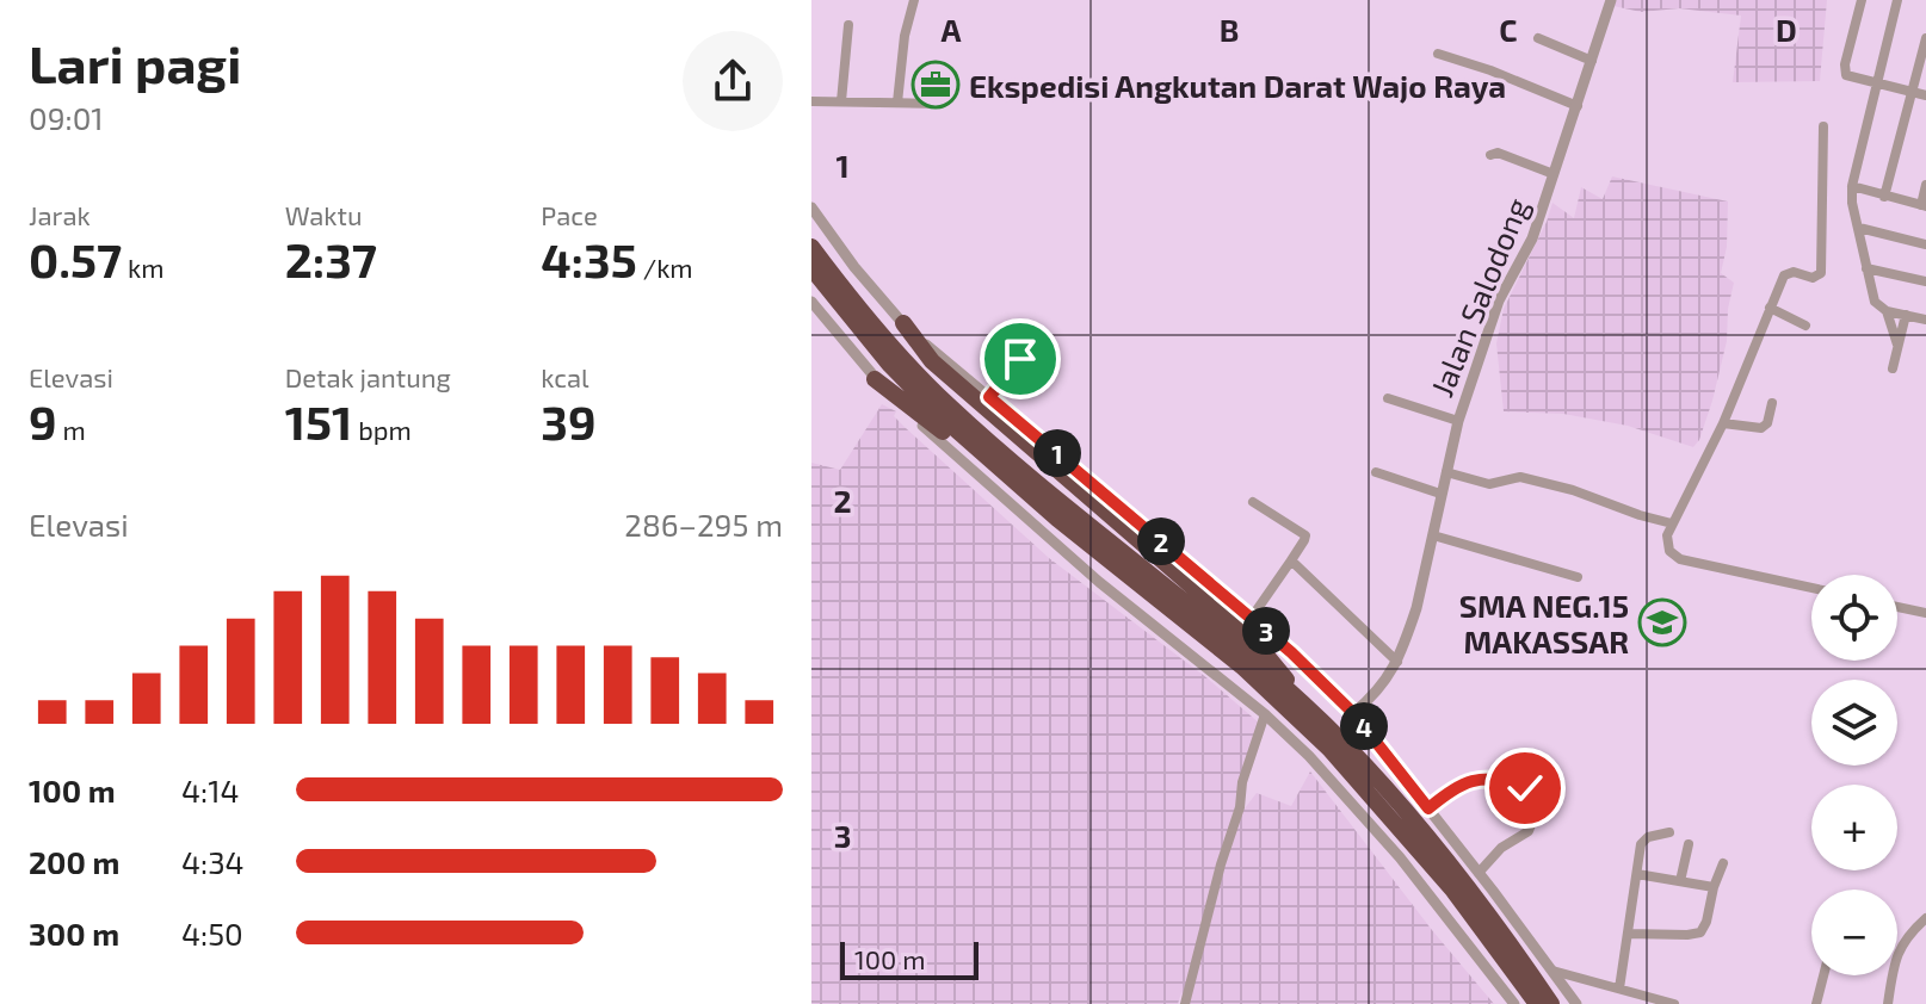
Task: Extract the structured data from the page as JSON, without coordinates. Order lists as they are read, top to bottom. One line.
{"streets":{"street":["Jalan Salodong"]},"places":{"office":["Ekspedisi Angkutan Darat Wajo Raya"],"school or university":["SMA NEG.15 MAKASSAR"]},"scale_bar":"100 m","page":{"heading":["Lari pagi","09:01"],"stats":[["Jarak","0.57 km"],["Waktu","2:37"],["Pace","4:35 /km"],["Elevasi","9 m"],["Detak jantung","151 bpm"],["kcal","39"]],"pins":["1","2","3","4"],"chart":["Elevasi","286–295 m"],"map_buttons":["+","−"],"list":[{"name":"100 m","note":"4:14"},{"name":"200 m","note":"4:34"},{"name":"300 m","note":"4:50"}],"scale":"100 m"},"grid":{"columns":["A","B","C","D"],"rows":["1","2","3"]}}
